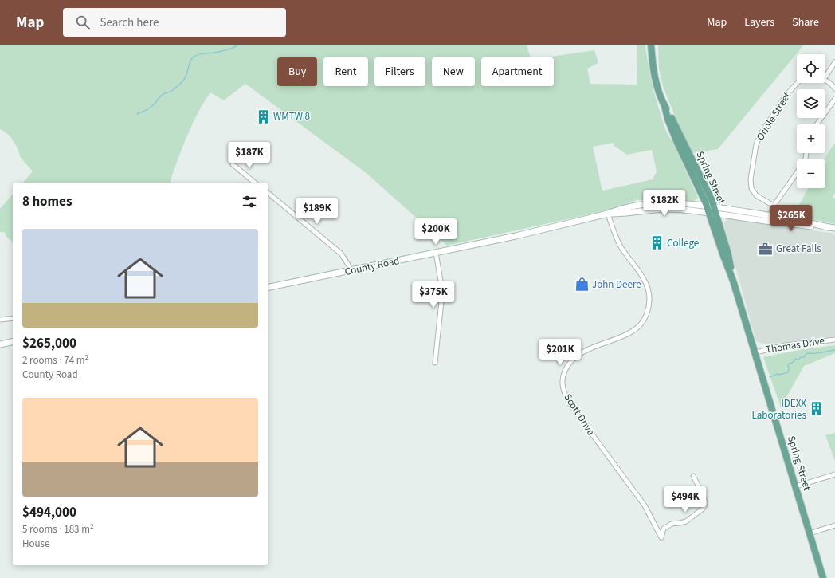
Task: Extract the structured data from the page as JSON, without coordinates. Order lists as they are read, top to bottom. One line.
{"streets":{"main road":["Spring Street","County Road"],"street":["Oriole Street","Thomas Drive","Scott Drive"]},"crossings":[["Spring Street","County Road"],["Spring Street","Thomas Drive"],["County Road","Scott Drive"]],"places":{"building":["WMTW 8","College","IDEXX Laboratories"],"office":["Great Falls"],"shop":["John Deere"]},"page":{"header":"Map","search":"Search here","nav":["Map","Layers","Share"],"map_buttons":["+","−"],"chip":["Buy","Rent","Filters","New","Apartment"],"price":["$187K","$182K","$189K","$265K","$200K","$375K","$201K","$494K"],"heading":"8 homes","list":[{"name":"$265,000","note":"2 rooms · 74 m² · County Road"},{"name":"$494,000","note":"5 rooms · 183 m² · House"}]}}
